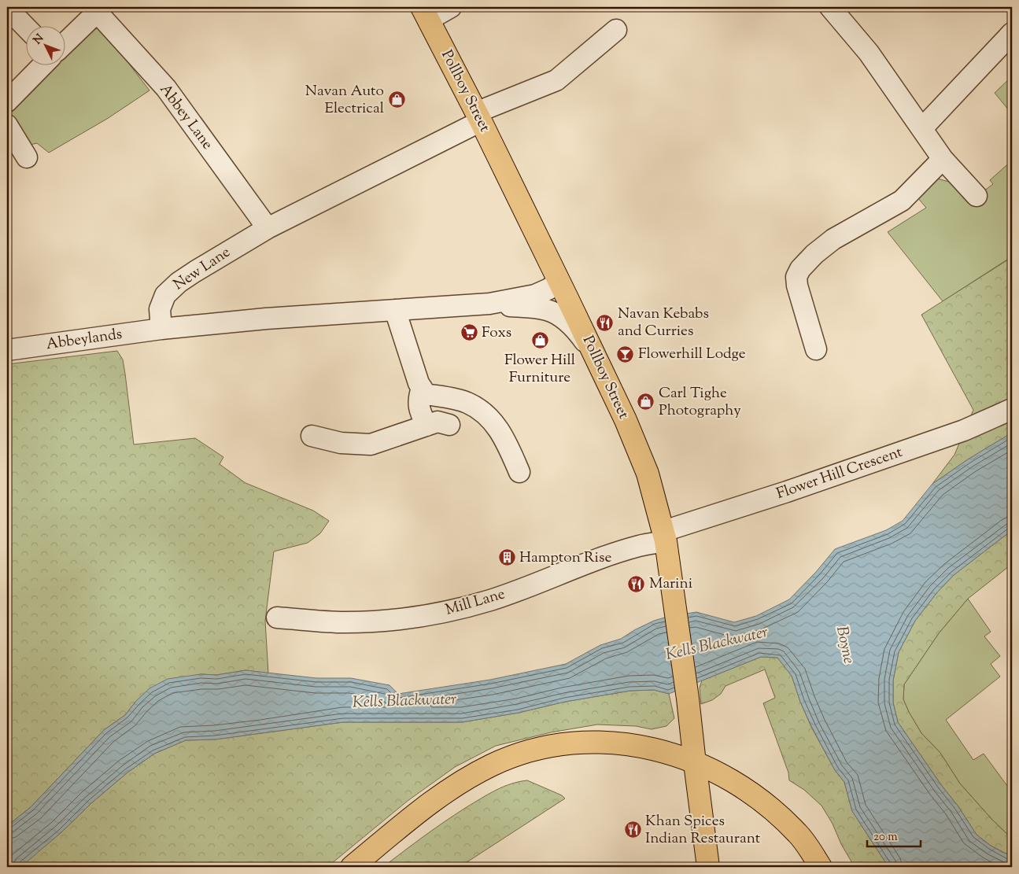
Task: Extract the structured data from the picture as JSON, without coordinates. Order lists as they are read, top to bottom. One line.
{"streets":{"main road":["Pollboy Street"],"street":["Abbey Lane","New Lane","Abbeylands","Flower Hill Crescent","Mill Lane"]},"crossings":[["Pollboy Street","New Lane"],["Pollboy Street","Flower Hill Crescent"],["Pollboy Street","Mill Lane"],["Abbey Lane","New Lane"],["New Lane","Abbeylands"],["Flower Hill Crescent","Mill Lane"]],"water":["Kells Blackwater","Boyne"],"places":{"shop":["Navan Auto Electrical","Flower Hill Furniture","Carl Tighe Photography"],"restaurant":["Navan Kebabs and Curries","Marini","Khan Spices Indian Restaurant"],"supermarket":["Foxs"],"bar":["Flowerhill Lodge"],"building":["Hampton Rise"]},"scale_bar":"20 m","north":"top left"}
